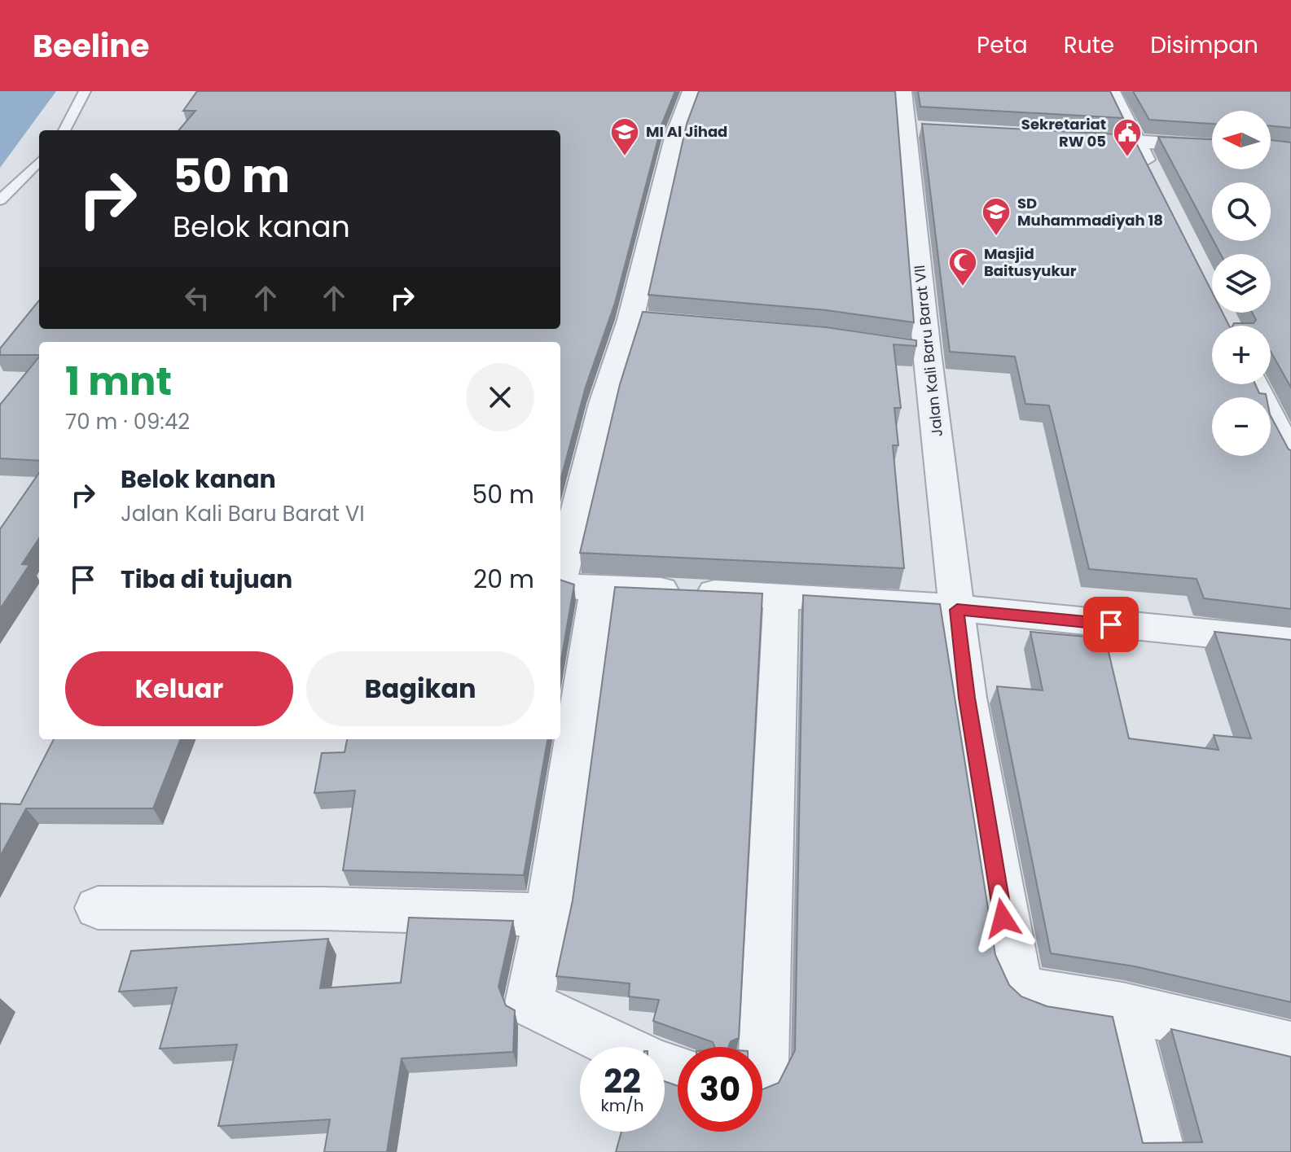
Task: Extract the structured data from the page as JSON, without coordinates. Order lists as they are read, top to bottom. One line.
{"streets":{"street":["Jalan Kali Baru Barat VII"]},"places":{"school or university":["MI Al Jihad","SD Muhammadiyah 18"],"public building":["Sekretariat RW 05"],"mosque":["Masjid Baitusyukur"]},"north":"left","page":{"header":"Beeline","nav":["Peta","Rute","Disimpan"],"map_buttons":["+","−"],"turn":["50 m","Belok kanan"],"heading":["1 mnt","70 m · 09:42"],"list":[{"name":"Belok kanan","note":"Jalan Kali Baru Barat VI","value":"50 m"},{"name":"Tiba di tujuan","value":"20 m"}],"buttons":["Keluar","Bagikan"],"speed":"22 km/h","limit":"30"}}
